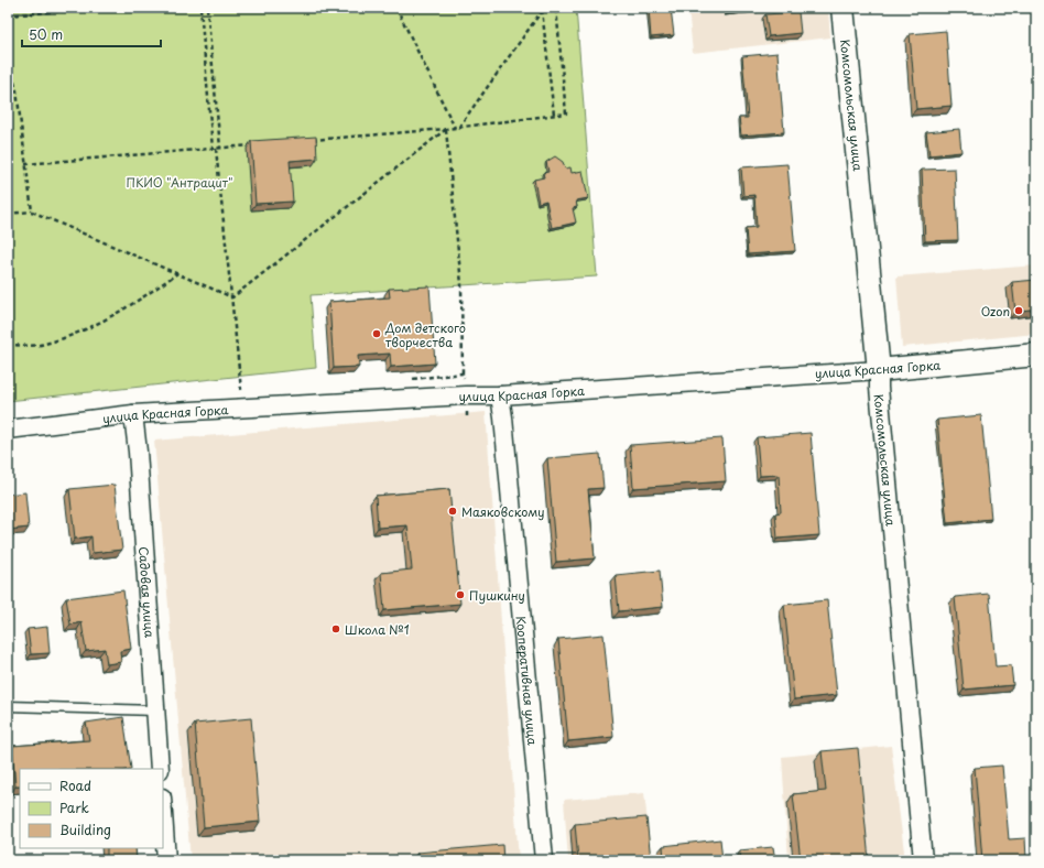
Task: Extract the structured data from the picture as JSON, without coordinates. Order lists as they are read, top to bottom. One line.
{"streets":{"street":["Комсомольская улица","улица Красная Горка","Садовая улица","Кооперативная улица"]},"crossings":[["Комсомольская улица","улица Красная Горка"],["улица Красная Горка","Садовая улица"],["улица Красная Горка","Кооперативная улица"]],"parks":["ПКИО \"Антрацит\""],"places":["Ozon","Дом детского творчества","Маяковскому","Пушкину","Школа №1"],"legend":["Road","Park","Building"],"scale_bar":"50 m"}
